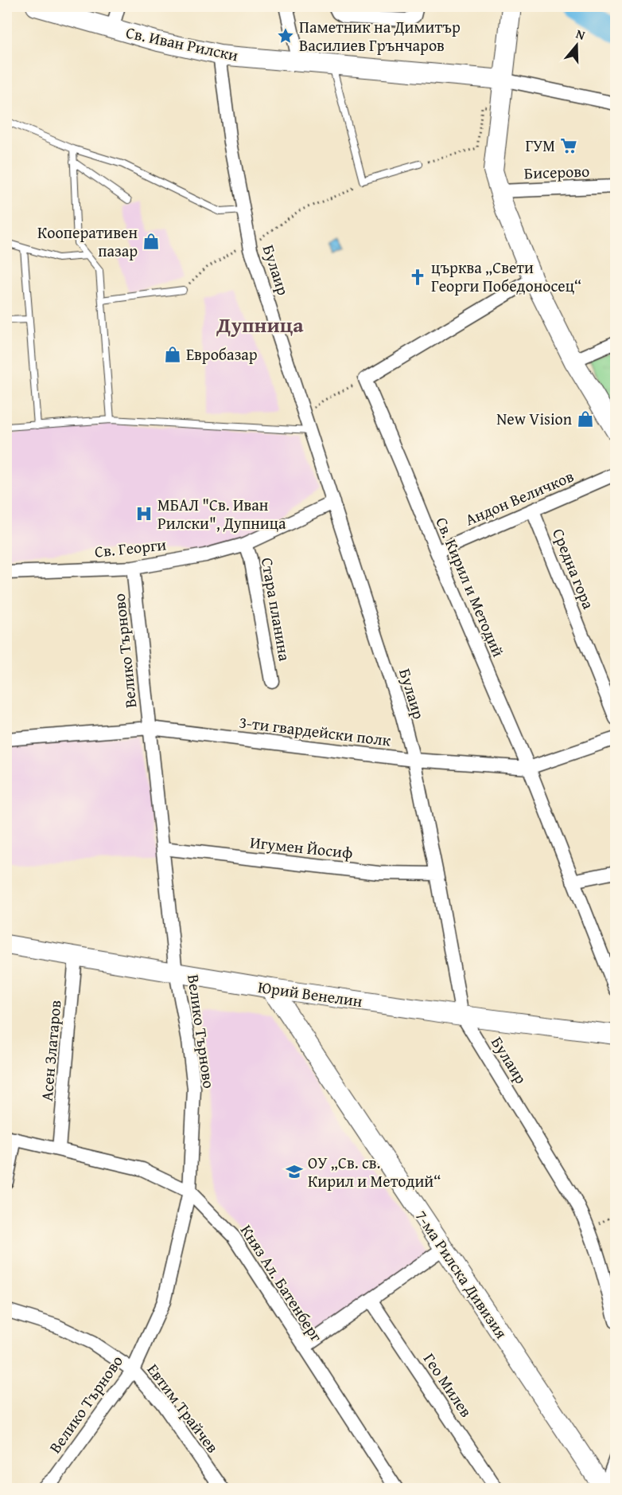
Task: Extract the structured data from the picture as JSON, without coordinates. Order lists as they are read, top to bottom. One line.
{"streets":{"street":["Св. Иван Рилски","Бисерово","Булаир","Андон Величков","Св. Георги","Средна гора","Св. Кирил и Методий","Стара планина","Велико Търново","3-ти гвардейски полк","Игумен Йосиф","Юрий Венелин","Асен Златаров","7-ма Рилска Дивизия","Княз Ал. Батенберг","Гео Милев","Евтим Трайчев"]},"crossings":[["Св. Иван Рилски","Булаир"],["Булаир","Св. Георги"],["Булаир","3-ти гвардейски полк"],["Булаир","Игумен Йосиф"],["Булаир","Юрий Венелин"],["Андон Величков","Средна гора"],["Андон Величков","Св. Кирил и Методий"],["Св. Георги","Стара планина"],["Св. Георги","Велико Търново"],["Св. Кирил и Методий","3-ти гвардейски полк"],["Велико Търново","3-ти гвардейски полк"],["Велико Търново","Игумен Йосиф"],["Велико Търново","Юрий Венелин"],["Велико Търново","Княз Ал. Батенберг"],["Велико Търново","Евтим Трайчев"],["Юрий Венелин","Асен Златаров"],["Юрий Венелин","7-ма Рилска Дивизия"],["Асен Златаров","Княз Ал. Батенберг"]],"districts":["Дупница"],"places":{"place":["Паметник на Димитър Василиев Грънчаров"],"supermarket":["ГУМ"],"shop":["Кооперативен пазар","Евробазар","New Vision"],"church":["църква „Свети Георги Победоносец“"],"hospital":["МБАЛ \"Св. Иван Рилски\", Дупница"],"school or university":["ОУ „Св. св. Кирил и Методий“"]},"north":"top"}
